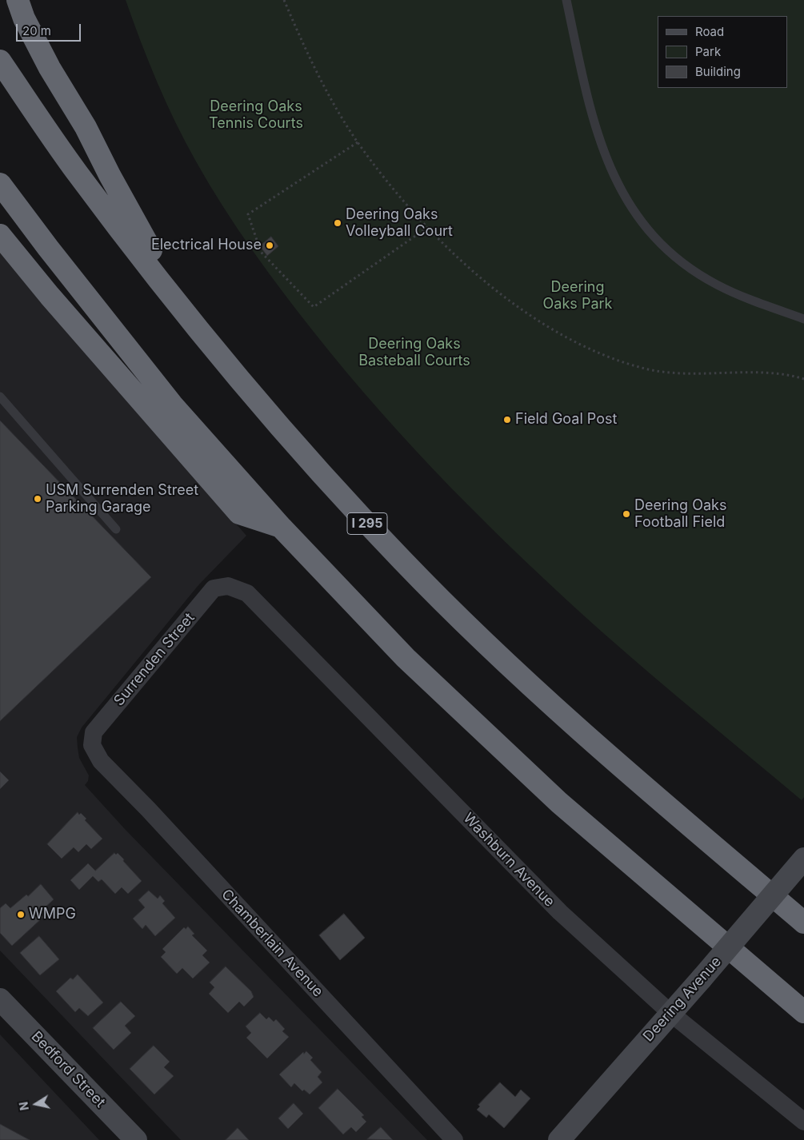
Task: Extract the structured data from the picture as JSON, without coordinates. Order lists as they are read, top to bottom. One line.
{"streets":{"highway":["I 295"],"main road":["Deering Avenue","Bedford Street"],"street":["Surrenden Street","Washburn Avenue","Chamberlain Avenue"]},"crossings":[["Surrenden Street","Washburn Avenue"],["Surrenden Street","Chamberlain Avenue"],["Washburn Avenue","Deering Avenue"]],"parks":["Deering Oaks Tennis Courts","Deering Oaks Park","Deering Oaks Basteball Courts"],"places":["Deering Oaks Volleyball Court","Electrical House","Field Goal Post","USM Surrenden Street Parking Garage","Deering Oaks Football Field","WMPG"],"legend":["Road","Park","Building"],"scale_bar":"20 m","north":"left"}
